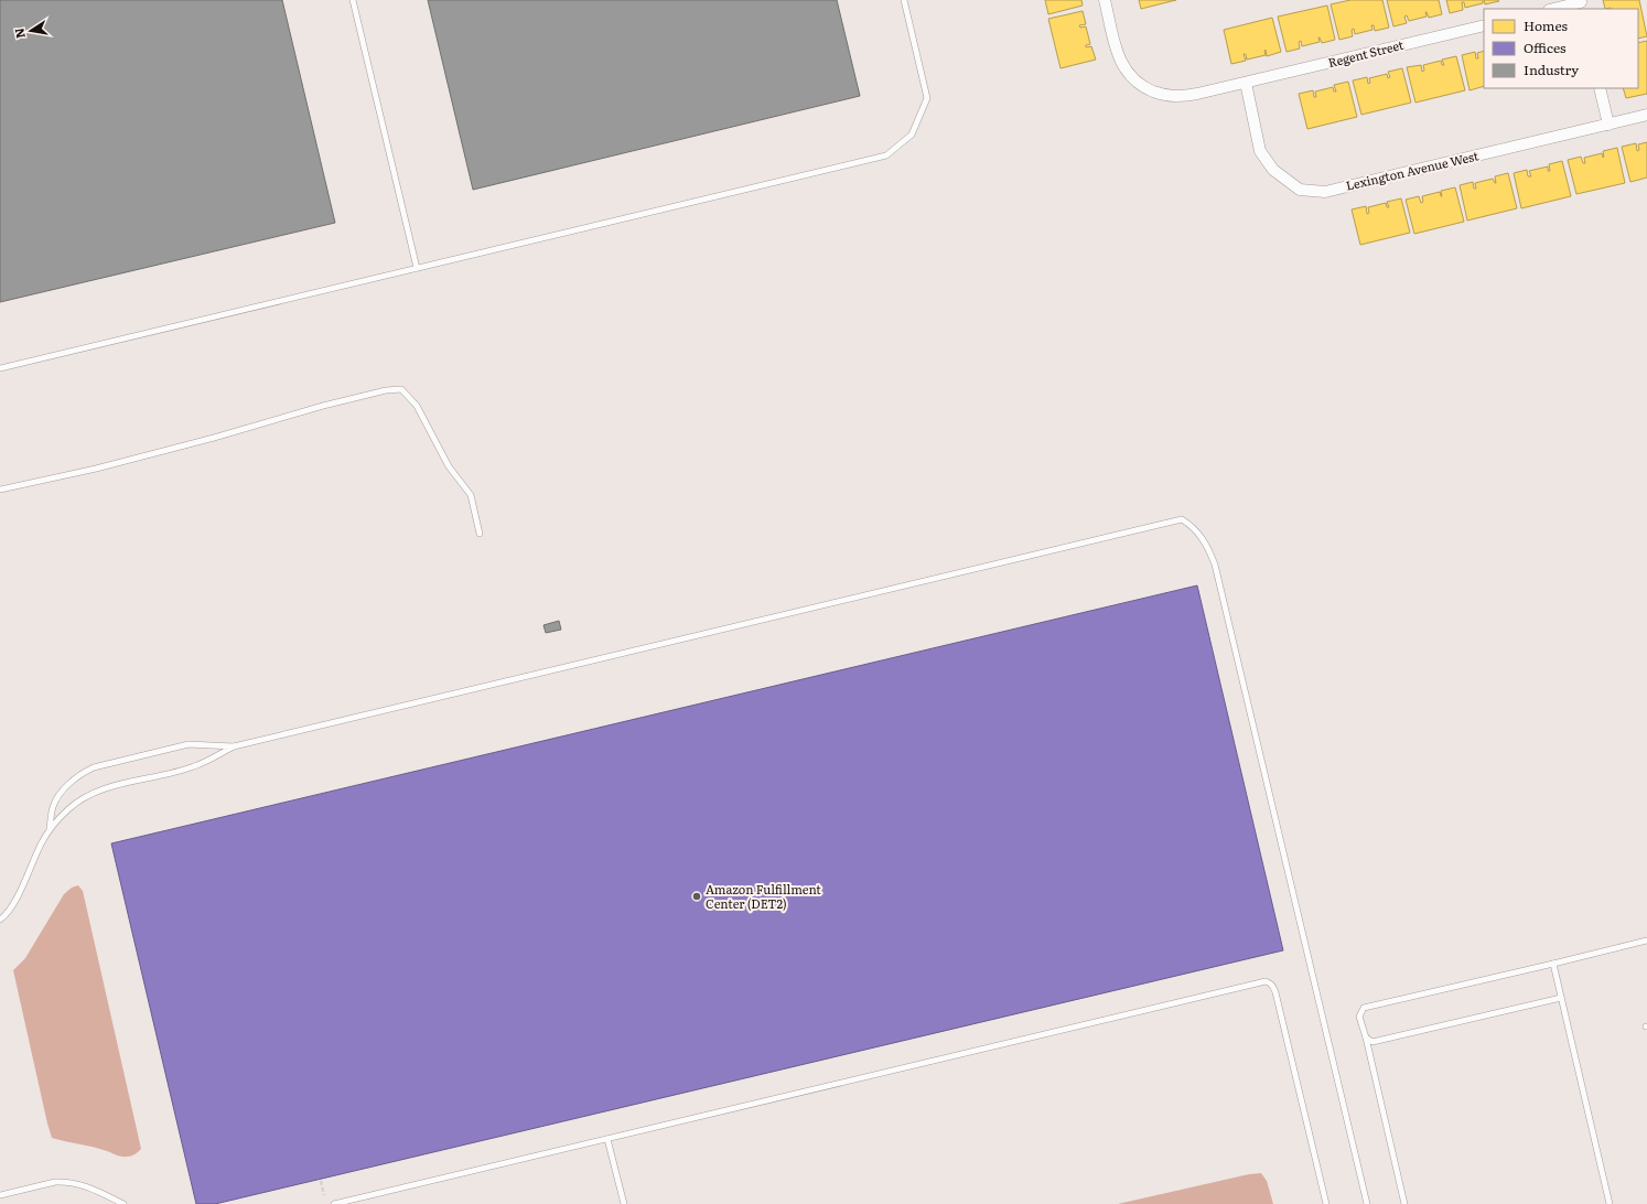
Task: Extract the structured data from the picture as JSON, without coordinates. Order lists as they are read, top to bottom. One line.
{"streets":{"street":["Regent Street","Lexington Avenue West"]},"crossings":[["Regent Street","Lexington Avenue West"]],"places":["Amazon Fulfillment Center (DET2)"],"legend":["Homes","Offices","Industry"],"north":"left"}
